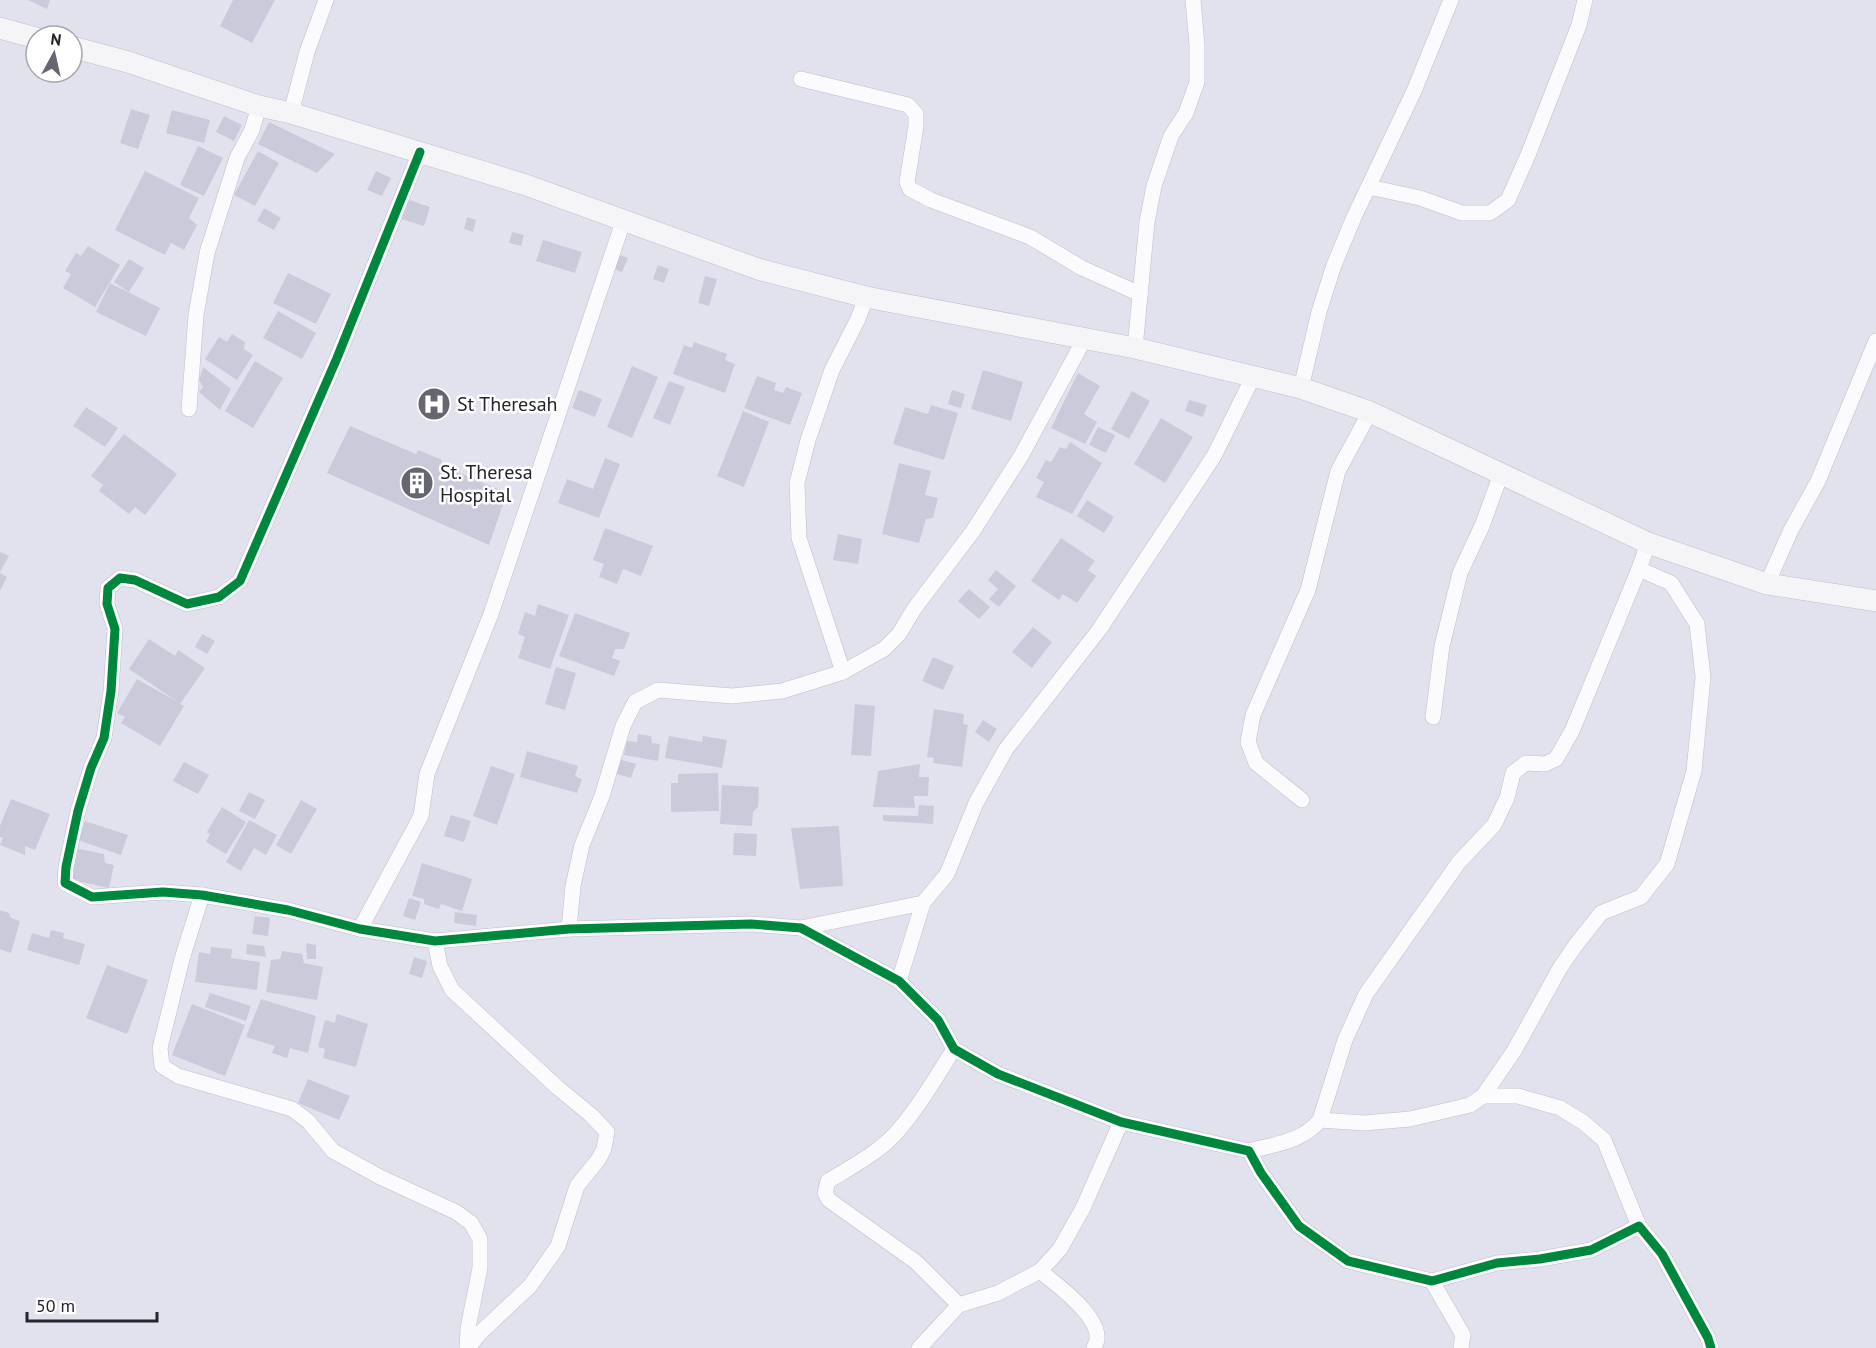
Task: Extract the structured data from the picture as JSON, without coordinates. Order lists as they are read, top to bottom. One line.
{"places":{"hospital":["St Theresah"],"building":["St. Theresa Hospital"]},"scale_bar":"50 m","north":"top"}
